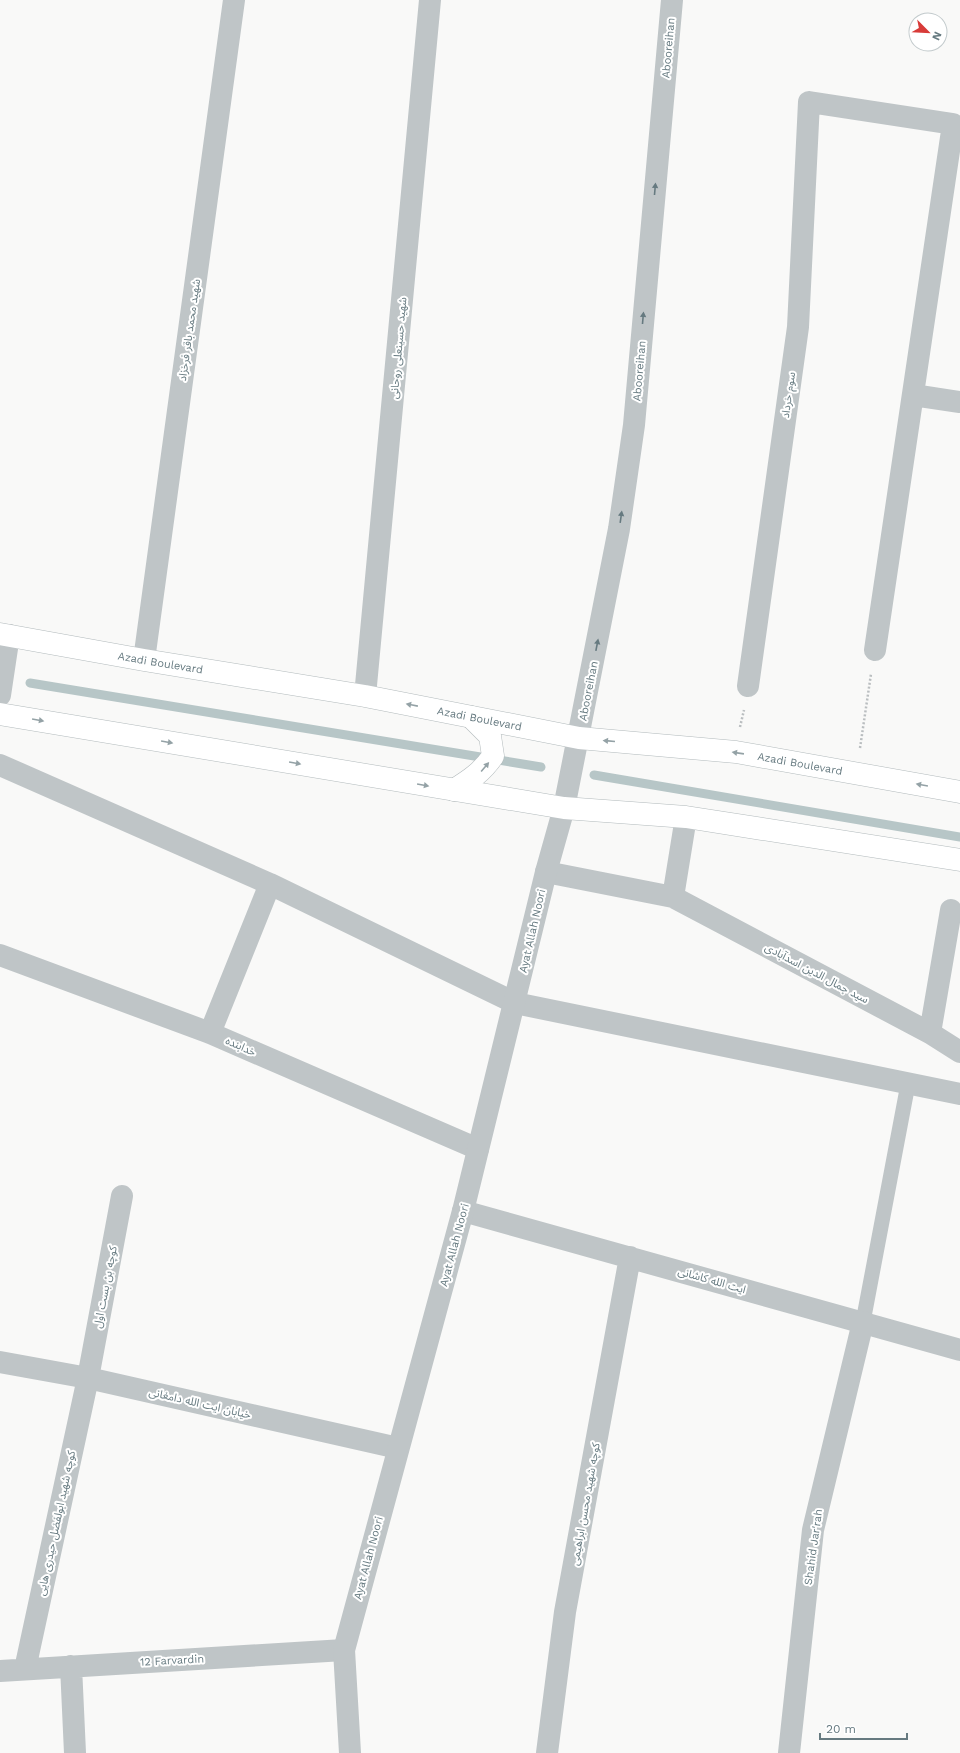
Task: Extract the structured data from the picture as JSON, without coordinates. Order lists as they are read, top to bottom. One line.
{"streets":{"main road":["Azadi Boulevard"],"street":["Abooreihan","شهید محمد باقر فرخزاد","شهید حسینعلی روحانی","سوم خرداد","Ayat Allah Noori","سید جمال الدین اسدآبادی","خدابنده","ایت الله کاشانی","کوچه بن بست اول","خیابان ایت الله دامغانی","کوچه شهید محسن ابراهیمی","کوچه شهید ابولفضل حیدری هایی","Shahid Jar'rah","12 Farvardin"]},"crossings":[["Abooreihan","Azadi Boulevard"],["Abooreihan","Ayat Allah Noori"],["شهید محمد باقر فرخزاد","Azadi Boulevard"],["شهید حسینعلی روحانی","Azadi Boulevard"],["Azadi Boulevard","Ayat Allah Noori"],["Ayat Allah Noori","سید جمال الدین اسدآبادی"],["Ayat Allah Noori","خدابنده"],["Ayat Allah Noori","ایت الله کاشانی"],["Ayat Allah Noori","خیابان ایت الله دامغانی"],["Ayat Allah Noori","12 Farvardin"],["ایت الله کاشانی","کوچه شهید محسن ابراهیمی"],["ایت الله کاشانی","Shahid Jar'rah"],["کوچه بن بست اول","خیابان ایت الله دامغانی"],["کوچه بن بست اول","کوچه شهید ابولفضل حیدری هایی"],["خیابان ایت الله دامغانی","کوچه شهید ابولفضل حیدری هایی"],["کوچه شهید ابولفضل حیدری هایی","12 Farvardin"]],"one_way":["Abooreihan"],"scale_bar":"20 m","north":"bottom right"}
